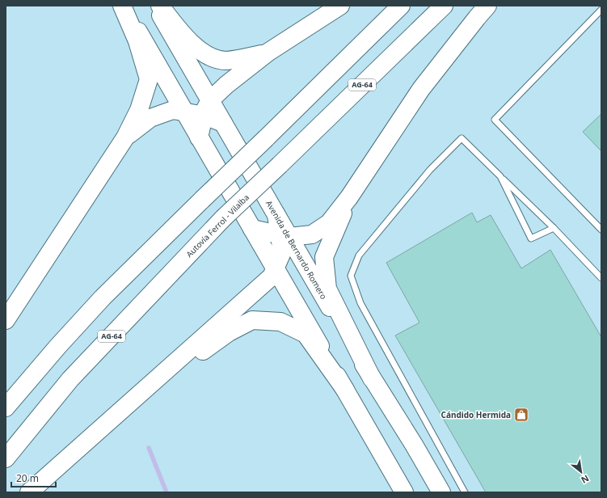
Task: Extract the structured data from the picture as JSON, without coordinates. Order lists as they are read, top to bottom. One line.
{"streets":{"highway":["AG-64","Autovía Ferrol - Vilalba","Avenida de Bernardo Romero"]},"places":{"shop":["Cándido Hermida"]},"scale_bar":"20 m","north":"bottom right"}
